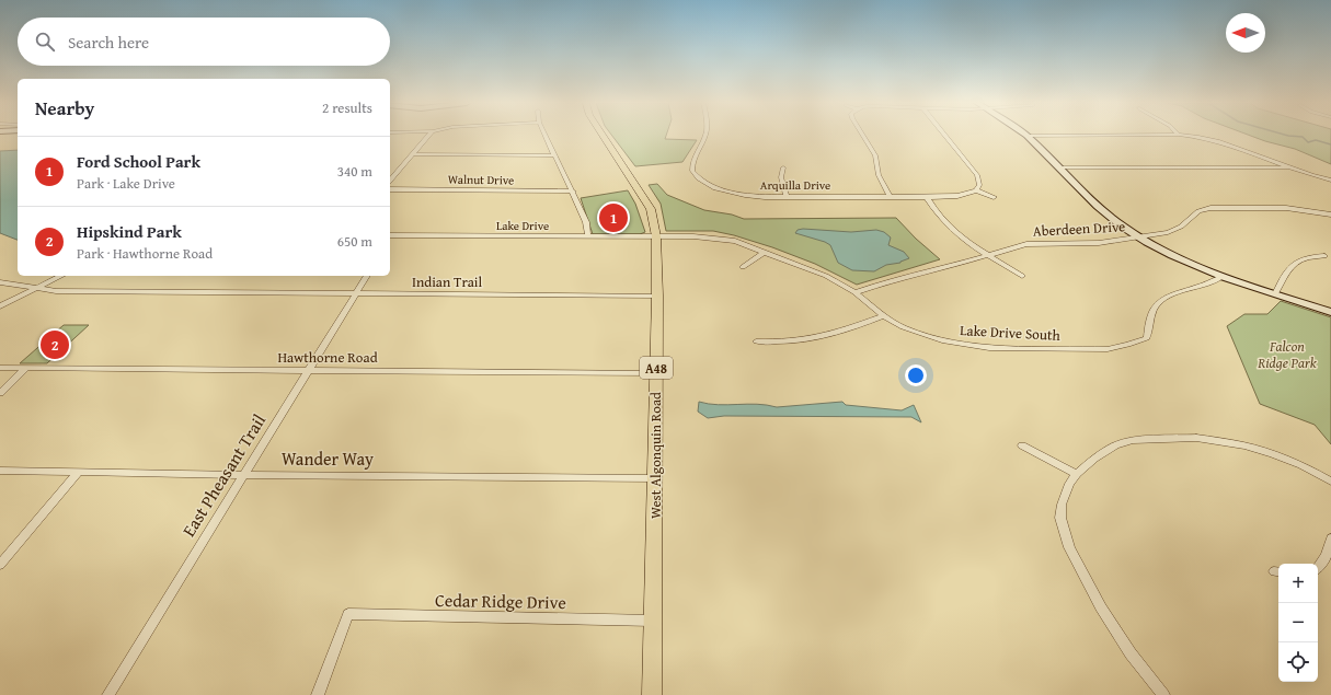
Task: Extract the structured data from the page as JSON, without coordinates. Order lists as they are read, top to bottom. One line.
{"streets":{"main road":["A48","West Algonquin Road"],"street":["Walnut Drive","Arquilla Drive","Lake Drive","Aberdeen Drive","Indian Trail","Lake Drive South","Hawthorne Road","Wander Way","East Pheasant Trail","Cedar Ridge Drive"]},"crossings":[["Lake Drive","Lake Drive South"],["Lake Drive","West Algonquin Road"],["Aberdeen Drive","Lake Drive South"],["Indian Trail","West Algonquin Road"],["Indian Trail","East Pheasant Trail"],["Lake Drive South","West Algonquin Road"],["Hawthorne Road","West Algonquin Road"],["Hawthorne Road","East Pheasant Trail"],["West Algonquin Road","Wander Way"],["West Algonquin Road","Cedar Ridge Drive"],["Wander Way","East Pheasant Trail"]],"parks":["Falcon Ridge Park"],"north":"left","page":{"search":"Search here","heading":["Nearby","2 results"],"list":[{"mark":"1","name":"Ford School Park","note":"Park · Lake Drive","value":"340 m"},{"mark":"2","name":"Hipskind Park","note":"Park · Hawthorne Road","value":"650 m"}],"pins":["1","2"],"map_buttons":["+","−"]}}
